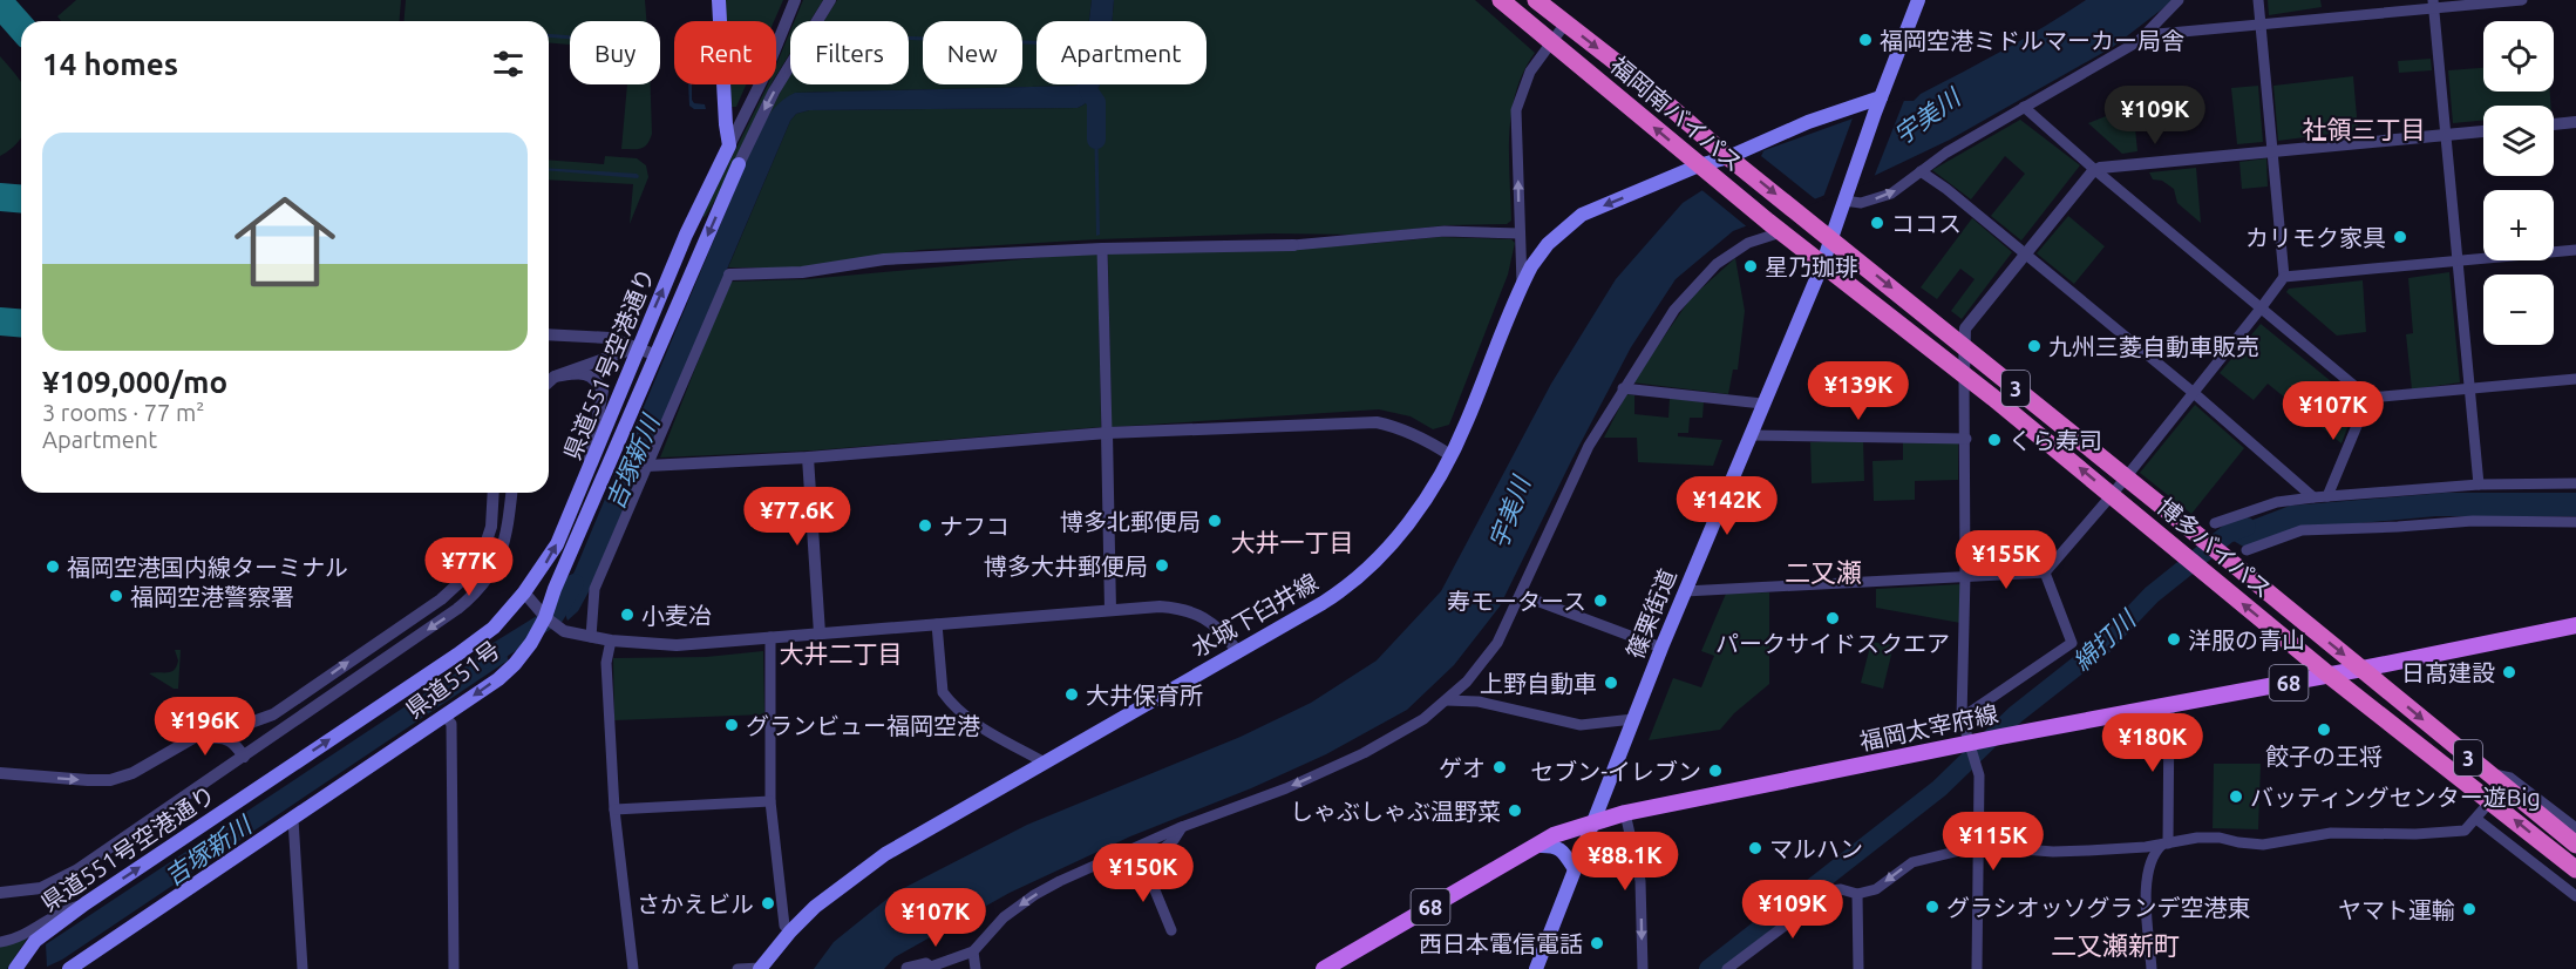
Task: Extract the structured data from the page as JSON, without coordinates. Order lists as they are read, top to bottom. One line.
{"streets":{"highway":["福岡南バイパス","3","博多バイパス"],"main road":["県道551号空港通り","篠栗街道","水城下臼井線","県道551号","68","福岡太宰府線"]},"crossings":[["福岡南バイパス","博多バイパス"],["福岡南バイパス","篠栗街道"],["福岡南バイパス","水城下臼井線"],["博多バイパス","篠栗街道"],["博多バイパス","福岡太宰府線"],["篠栗街道","水城下臼井線"],["篠栗街道","福岡太宰府線"]],"one_way":["県道551号空港通り"],"districts":["社領三丁目","大井一丁目","二又瀬","大井二丁目","二又瀬新町"],"water":["宇美川","吉塚新川","綿打川"],"places":["福岡空港ミドルマーカー局舎","ココス","カリモク家具","星乃珈琲","九州三菱自動車販売","くら寿司","博多北郵便局","ナフコ","博多大井郵便局","福岡空港国内線ターミナル","福岡空港警察署","寿モータース","小麦冶","パークサイドスクエア","洋服の青山","日髙建設","上野自動車","大井保育所","グランビュー福岡空港","餃子の王将","ゲオ","セブン-イレブン","バッティングセンター遊Big","しゃぶしゃぶ温野菜","マルハン","さかえビル","グラシオッソグランデ空港東","ヤマト運輸","西日本電信電話"],"page":{"map_buttons":["+","−"],"chip":["Buy","Rent","Filters","New","Apartment"],"heading":"14 homes","price":["¥109K","¥139K","¥107K","¥142K","¥77.6K","¥155K","¥77K","¥196K","¥180K","¥115K","¥88.1K","¥150K","¥109K","¥107K"],"list":[{"name":"¥109,000/mo","note":"3 rooms · 77 m² · Apartment"}]}}
